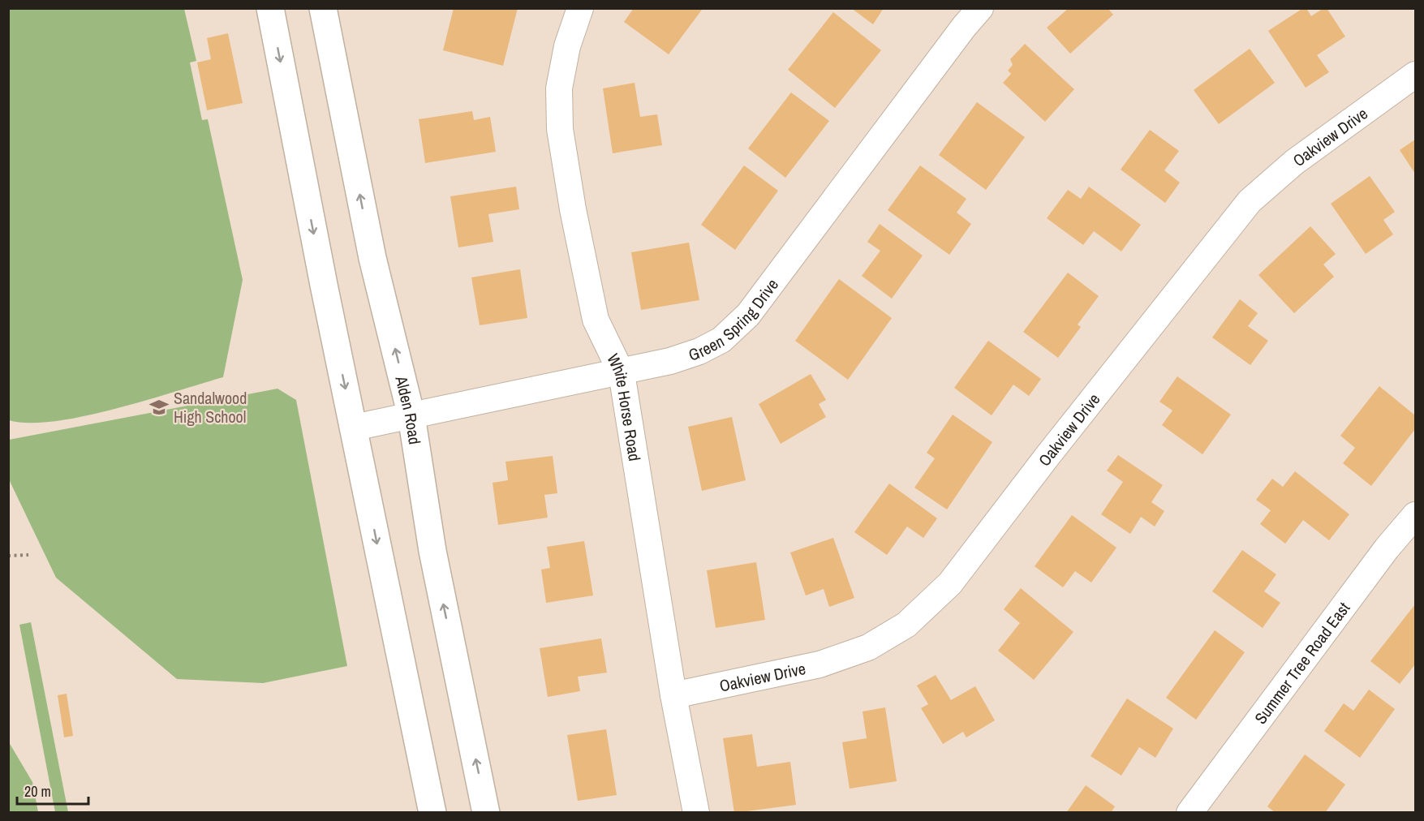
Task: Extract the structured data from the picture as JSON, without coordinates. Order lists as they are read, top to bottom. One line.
{"streets":{"street":["Oakview Drive","Green Spring Drive","White Horse Road","Alden Road","Summer Tree Road East"]},"crossings":[["Oakview Drive","White Horse Road"],["Green Spring Drive","White Horse Road"],["Green Spring Drive","Alden Road"]],"places":{"school or university":["Sandalwood High School"]},"scale_bar":"20 m"}
